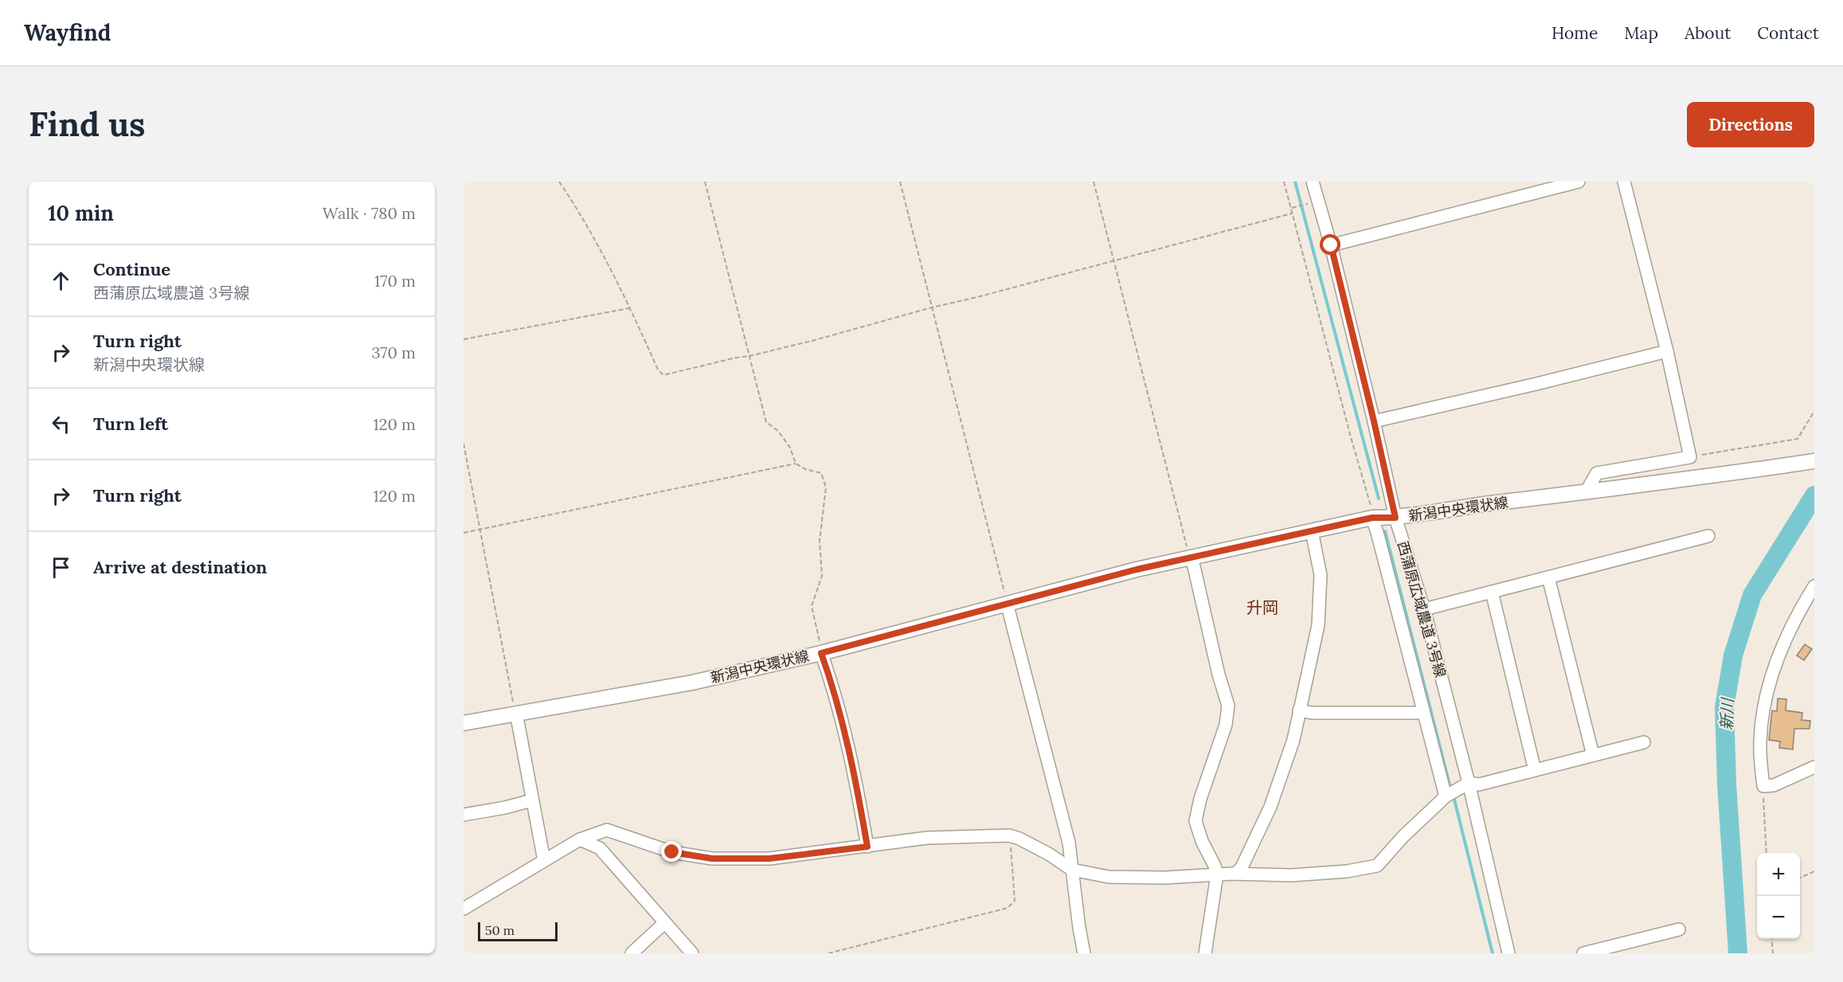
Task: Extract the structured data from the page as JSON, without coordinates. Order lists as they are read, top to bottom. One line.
{"streets":{"main road":["新潟中央環状線"],"street":["西蒲原広域農道 3号線"]},"crossings":[["新潟中央環状線","西蒲原広域農道 3号線"]],"districts":["升岡"],"water":["新川"],"scale_bar":"50 m","page":{"header":"Wayfind","nav":["Home","Map","About","Contact"],"buttons":"Directions","title":"Find us","heading":["10 min","Walk · 780 m"],"list":[["Continue","西蒲原広域農道 3号線","170 m"],["Turn right","新潟中央環状線","370 m"],["Turn left","120 m"],["Turn right","120 m"],"Arrive at destination"],"map_buttons":["+","−"],"scale":"50 m"}}
